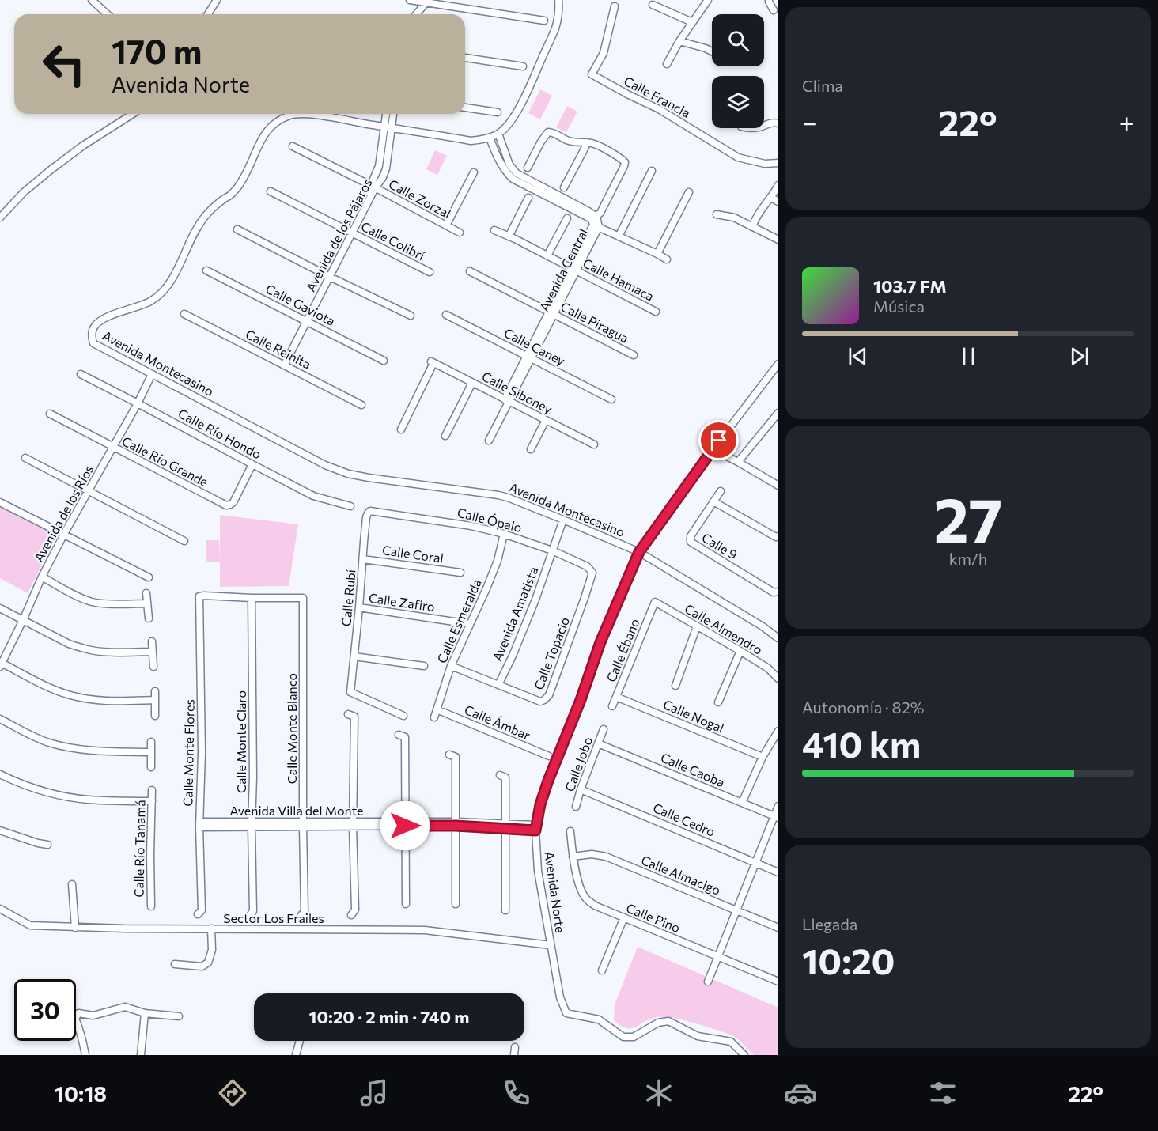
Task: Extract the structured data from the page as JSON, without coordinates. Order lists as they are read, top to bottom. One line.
{"streets":{"street":["Calle Francia","Calle Zorzal","Avenida de los Pájaros","Calle Colibrí","Avenida Central","Calle Hamaca","Calle Gaviota","Calle Piragua","Calle Caney","Calle Reinita","Avenida Montecasino","Calle Siboney","Calle Río Hondo","Calle Río Grande","Avenida de los Ríos","Calle Ópalo","Calle 9","Calle Coral","Calle Rubí","Calle Zafiro","Avenida Amatista","Calle Esmeralda","Calle Almendro","Calle Ébano","Calle Topacio","Calle Nogal","Calle Ámbar","Calle Monte Blanco","Calle Monte Claro","Calle Monte Flores","Calle Jobo","Calle Caoba","Avenida Villa del Monte","Calle Cedro","Calle Río Tanamá","Calle Almacigo","Avenida Norte","Sector Los Frailes","Calle Pino"]},"crossings":[["Calle Zorzal","Avenida de los Pájaros"],["Avenida de los Pájaros","Calle Colibrí"],["Avenida de los Pájaros","Calle Gaviota"],["Avenida de los Pájaros","Calle Reinita"],["Avenida de los Pájaros","Avenida Montecasino"],["Avenida Central","Calle Hamaca"],["Avenida Central","Calle Piragua"],["Avenida Central","Calle Caney"],["Avenida Central","Avenida Montecasino"],["Avenida Central","Calle Siboney"],["Avenida Montecasino","Avenida de los Ríos"],["Avenida Montecasino","Avenida Amatista"],["Avenida Montecasino","Avenida Norte"],["Calle Río Hondo","Calle Río Grande"],["Calle Río Hondo","Avenida de los Ríos"],["Calle Río Grande","Avenida de los Ríos"],["Calle Ópalo","Calle Rubí"],["Calle Ópalo","Avenida Amatista"],["Calle Ópalo","Calle Esmeralda"],["Calle Ópalo","Calle Topacio"],["Calle Coral","Calle Rubí"],["Calle Rubí","Calle Zafiro"],["Calle Zafiro","Calle Esmeralda"],["Avenida Amatista","Calle Topacio"],["Calle Esmeralda","Calle Topacio"],["Calle Esmeralda","Calle Ámbar"],["Calle Almendro","Calle Ébano"],["Calle Ébano","Calle Nogal"],["Calle Monte Blanco","Calle Monte Claro"],["Calle Monte Blanco","Calle Monte Flores"],["Calle Monte Blanco","Avenida Villa del Monte"],["Calle Monte Claro","Calle Monte Flores"],["Calle Monte Claro","Avenida Villa del Monte"],["Calle Monte Flores","Avenida Villa del Monte"],["Calle Jobo","Calle Caoba"],["Calle Jobo","Calle Cedro"],["Avenida Villa del Monte","Avenida Norte"],["Calle Almacigo","Calle Pino"],["Avenida Norte","Sector Los Frailes"]],"page":{"tile":["Clima",["27","km/h"],["Autonomía · 82%","410 km"],["Llegada","10:20"]],"turn":["170 m","Avenida Norte"],"heat":["−","22°","+"],"song":["103.7 FM","Música"],"limit":"30","trip":"10:20 · 2 min · 740 m","tabs":["10:18","22°"]}}
